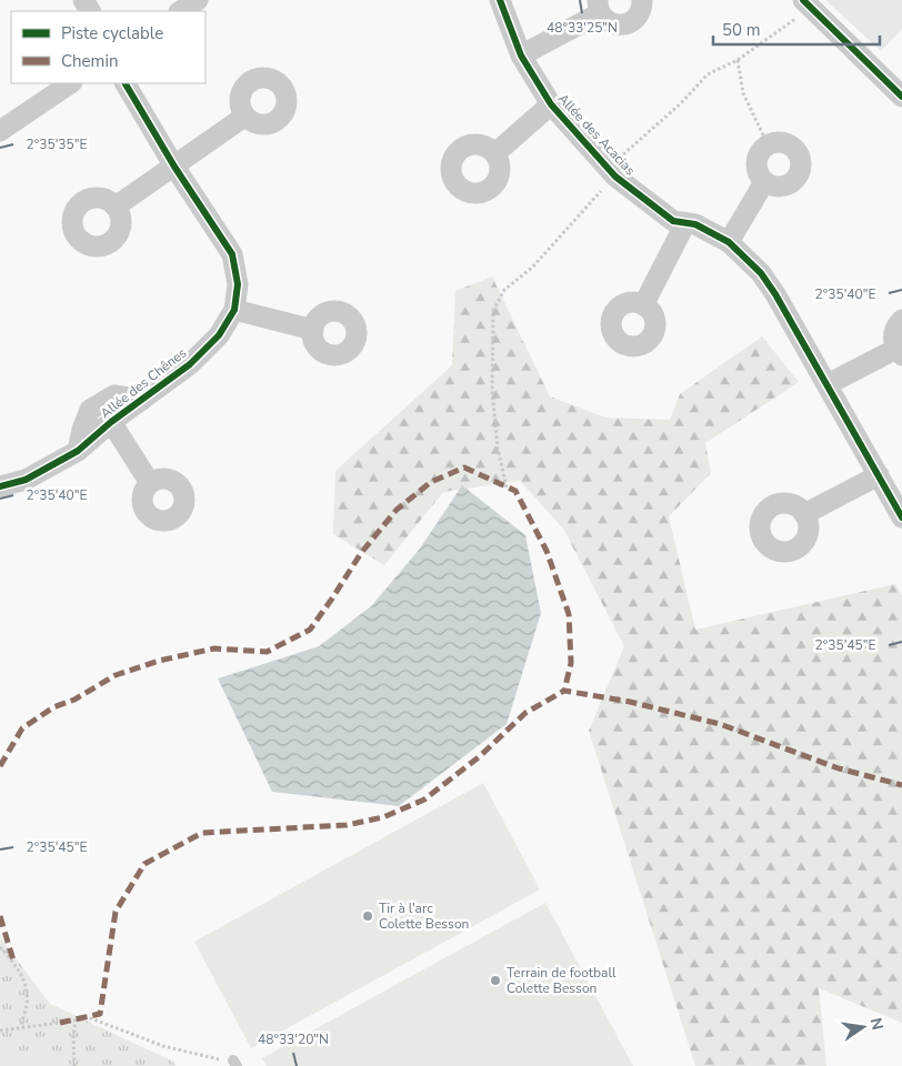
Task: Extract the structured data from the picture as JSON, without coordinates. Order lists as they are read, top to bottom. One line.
{"streets":{"street":["Allée des Acacias","Allée des Chênes"]},"places":["Tir à l'arc Colette Besson","Terrain de football Colette Besson"],"legend":["Piste cyclable","Chemin"],"scale_bar":"50 m","north":"right","coordinates":["48°33'25\"N","2°35'35\"E","2°35'40\"E","2°35'45\"E","48°33'20\"N"]}
